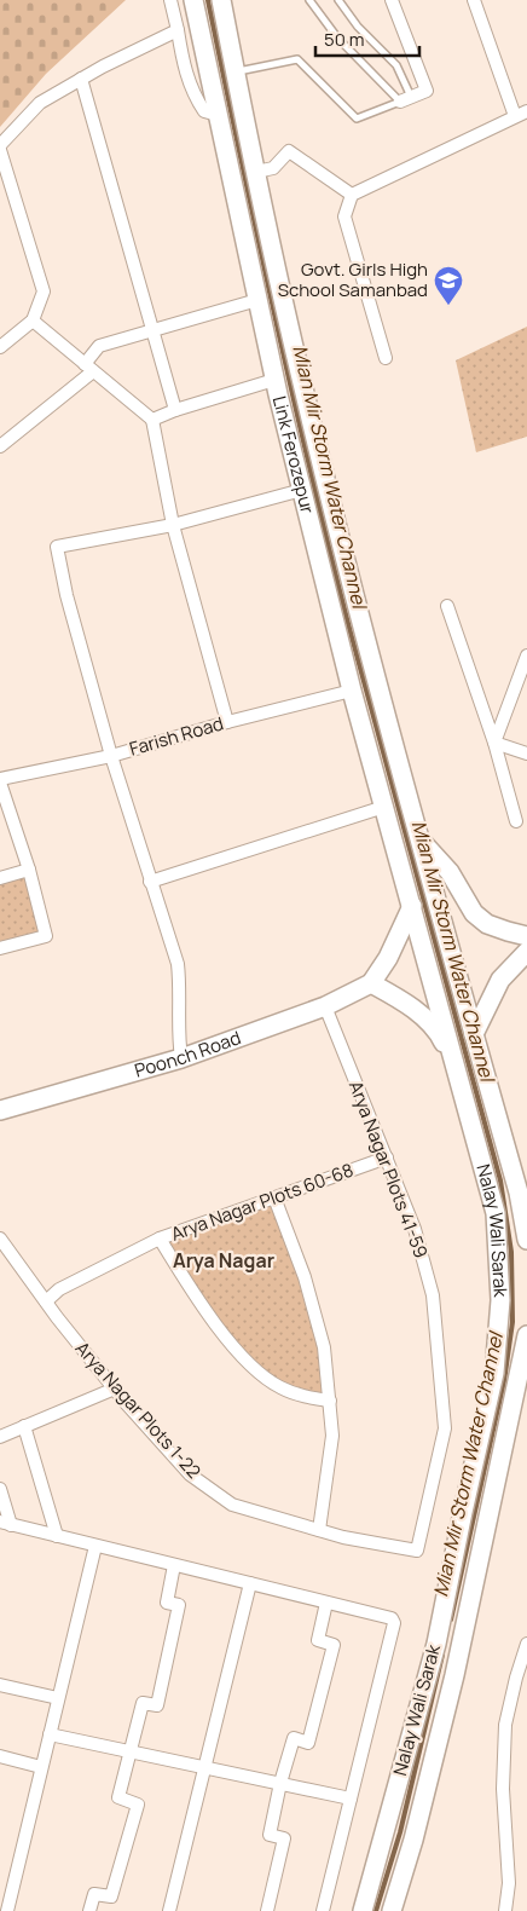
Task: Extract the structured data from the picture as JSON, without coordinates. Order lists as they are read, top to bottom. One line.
{"streets":{"main road":["Link Ferozepur","Poonch Road","Nalay Wali Sarak"],"street":["Farish Road","Arya Nagar Plots 41-59","Arya Nagar Plots 60-68","Arya Nagar Plots 1-22"]},"crossings":[["Link Ferozepur","Farish Road"],["Link Ferozepur","Poonch Road"],["Link Ferozepur","Nalay Wali Sarak"],["Poonch Road","Arya Nagar Plots 41-59"],["Poonch Road","Nalay Wali Sarak"],["Arya Nagar Plots 41-59","Arya Nagar Plots 60-68"],["Arya Nagar Plots 41-59","Arya Nagar Plots 1-22"],["Arya Nagar Plots 60-68","Arya Nagar Plots 1-22"]],"districts":["Arya Nagar"],"water":["Mian Mir Storm Water Channel"],"places":{"school or university":["Govt. Girls High School Samanbad"]},"scale_bar":"50 m"}
